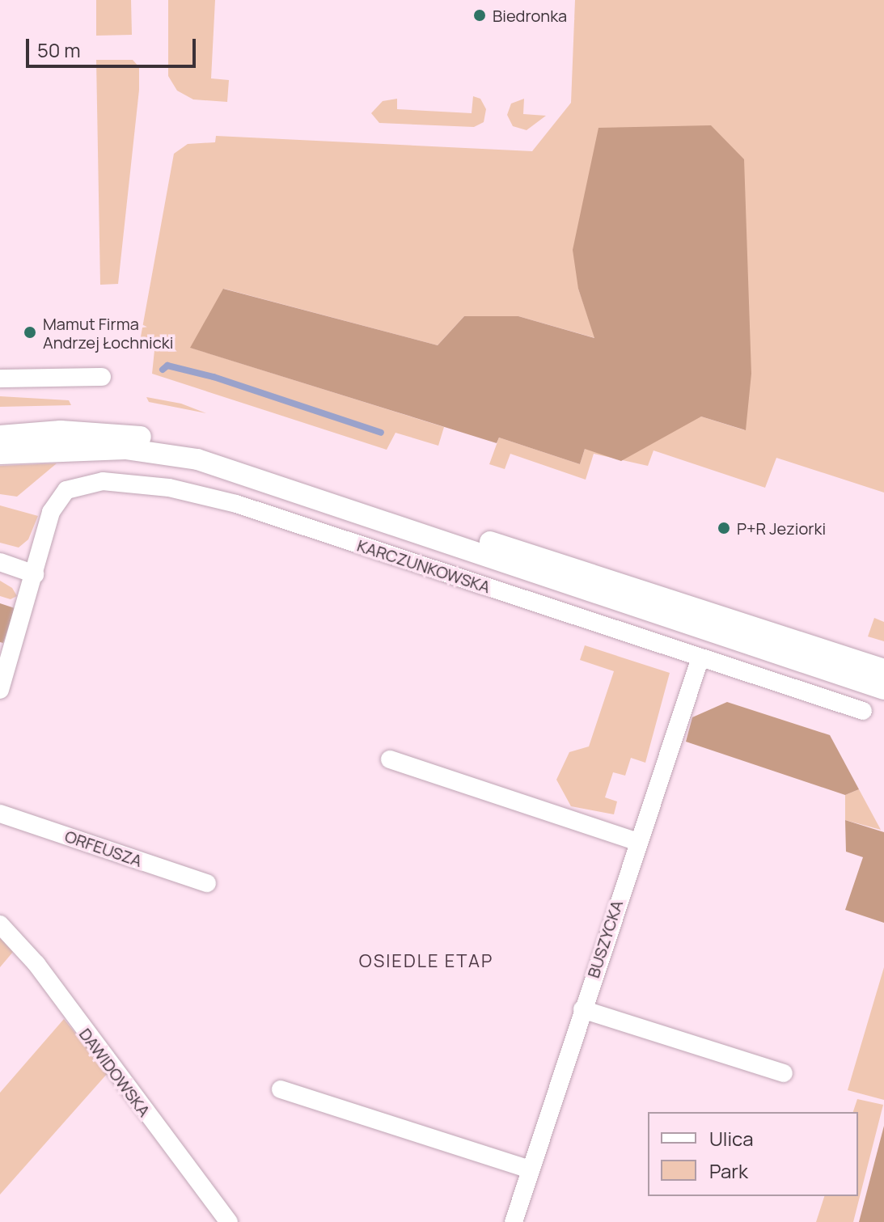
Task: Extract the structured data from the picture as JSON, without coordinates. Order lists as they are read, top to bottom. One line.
{"streets":{"street":["KARCZUNKOWSKA","ORFEUSZA","BUSZYCKA","DAWIDOWSKA"]},"crossings":[["KARCZUNKOWSKA","BUSZYCKA"]],"districts":["OSIEDLE ETAP"],"places":["Biedronka","Mamut Firma Andrzej Łochnicki","P+R Jeziorki"],"legend":["Ulica","Park"],"scale_bar":"50 m"}
